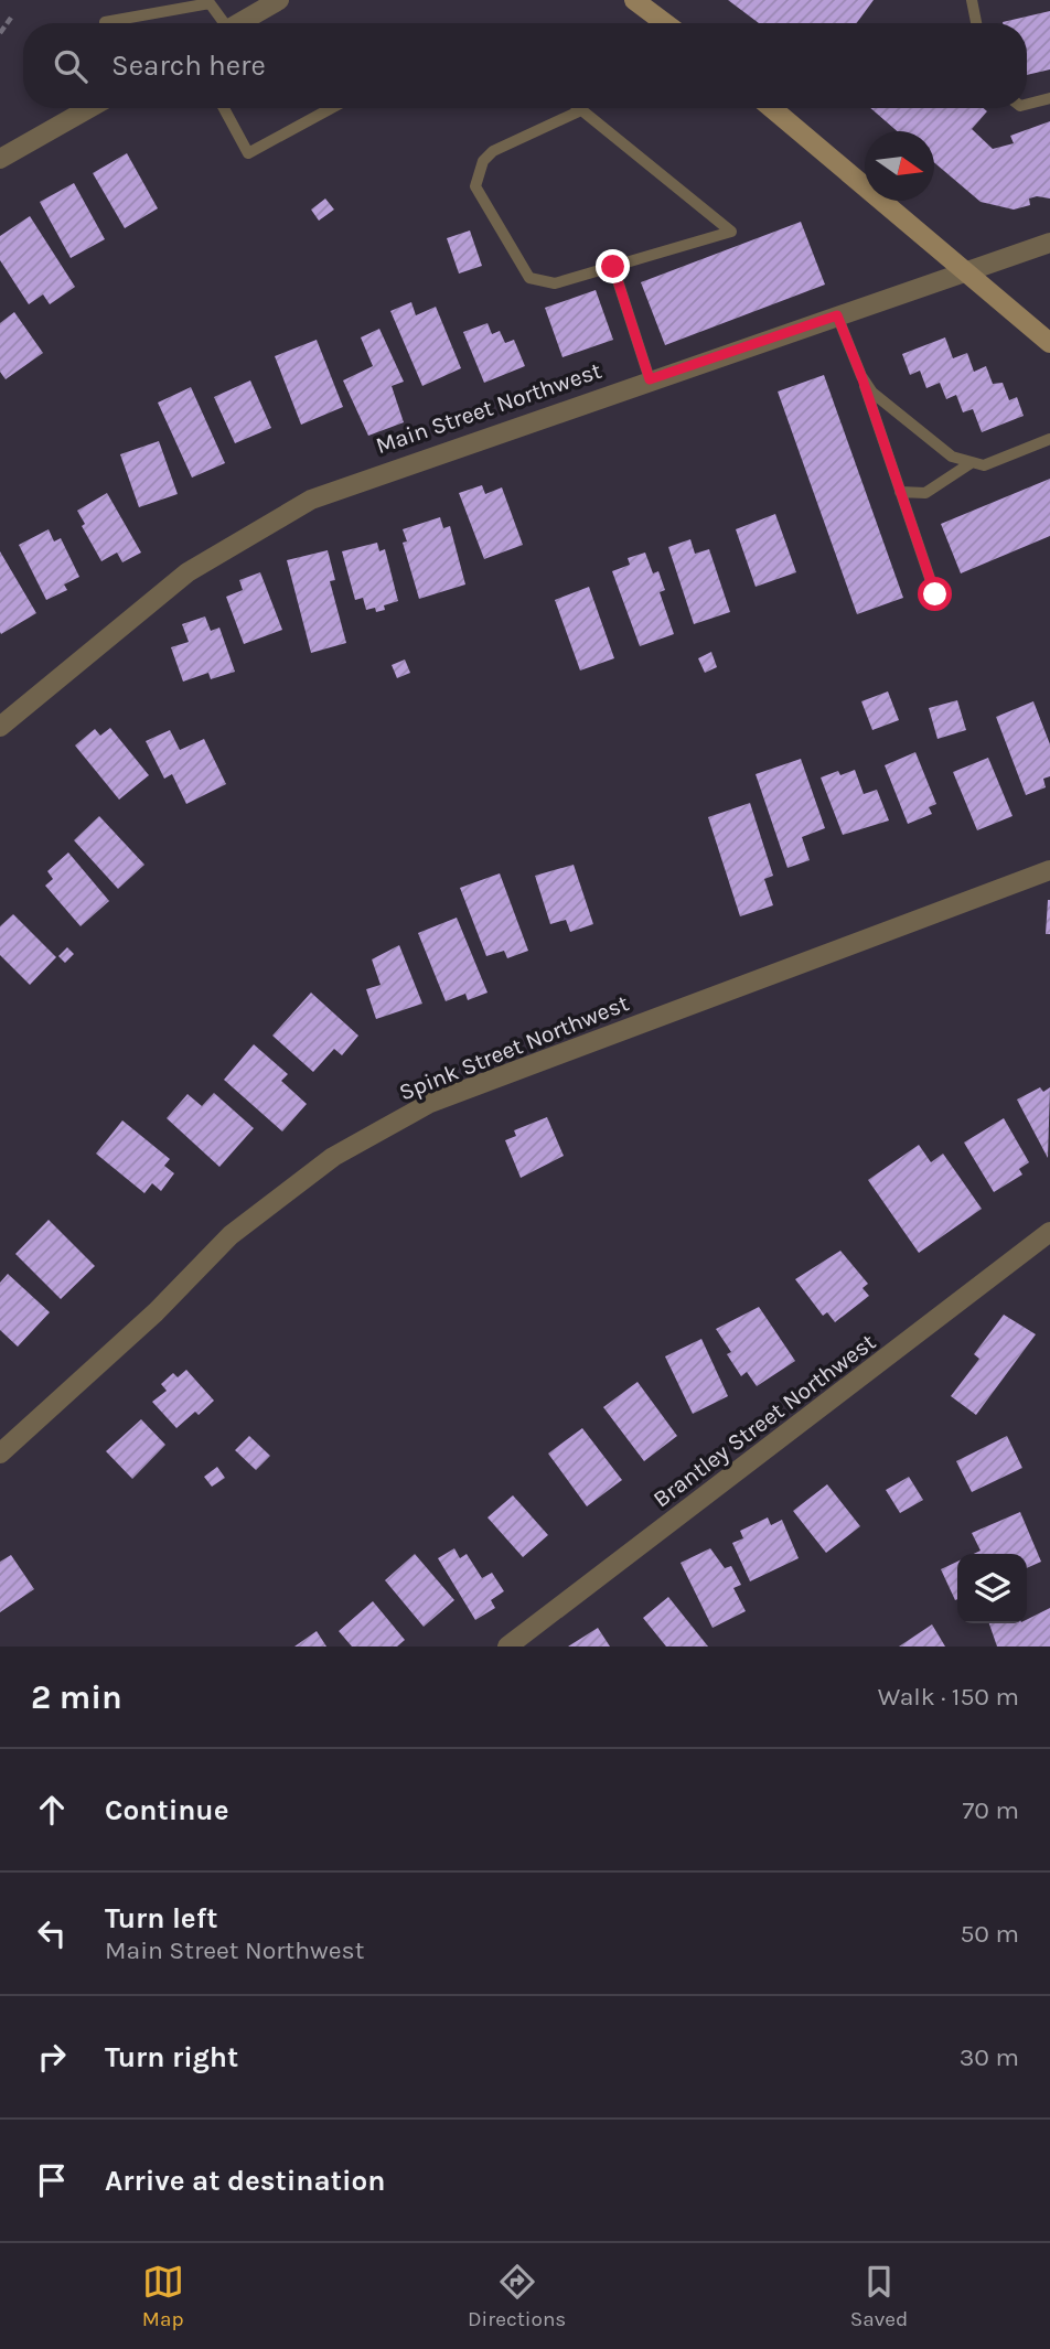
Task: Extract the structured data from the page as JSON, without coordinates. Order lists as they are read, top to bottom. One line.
{"streets":{"street":["Main Street Northwest","Spink Street Northwest","Brantley Street Northwest"]},"north":"right","page":{"search":"Search here","heading":["2 min","Walk · 150 m"],"list":[["Continue","70 m"],["Turn left","Main Street Northwest","50 m"],["Turn right","30 m"],"Arrive at destination"],"nav":["Map","Directions","Saved"]}}
